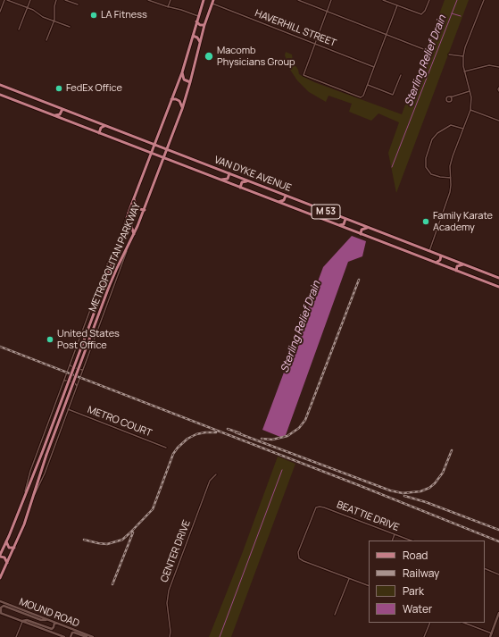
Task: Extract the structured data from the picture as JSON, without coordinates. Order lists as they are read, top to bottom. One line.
{"streets":{"main road":["VAN DYKE AVENUE","M 53","METROPOLITAN PARKWAY","MOUND ROAD"],"street":["HAVERHILL STREET","METRO COURT","BEATTIE DRIVE","CENTER DRIVE"]},"crossings":[["HAVERHILL STREET","METROPOLITAN PARKWAY"],["VAN DYKE AVENUE","METROPOLITAN PARKWAY"]],"water":["Sterling Relief Drain"],"places":["LA Fitness","Macomb Physicians Group","FedEx Office","Family Karate Academy","United States Post Office"],"legend":["Road","Railway","Park","Water"]}
